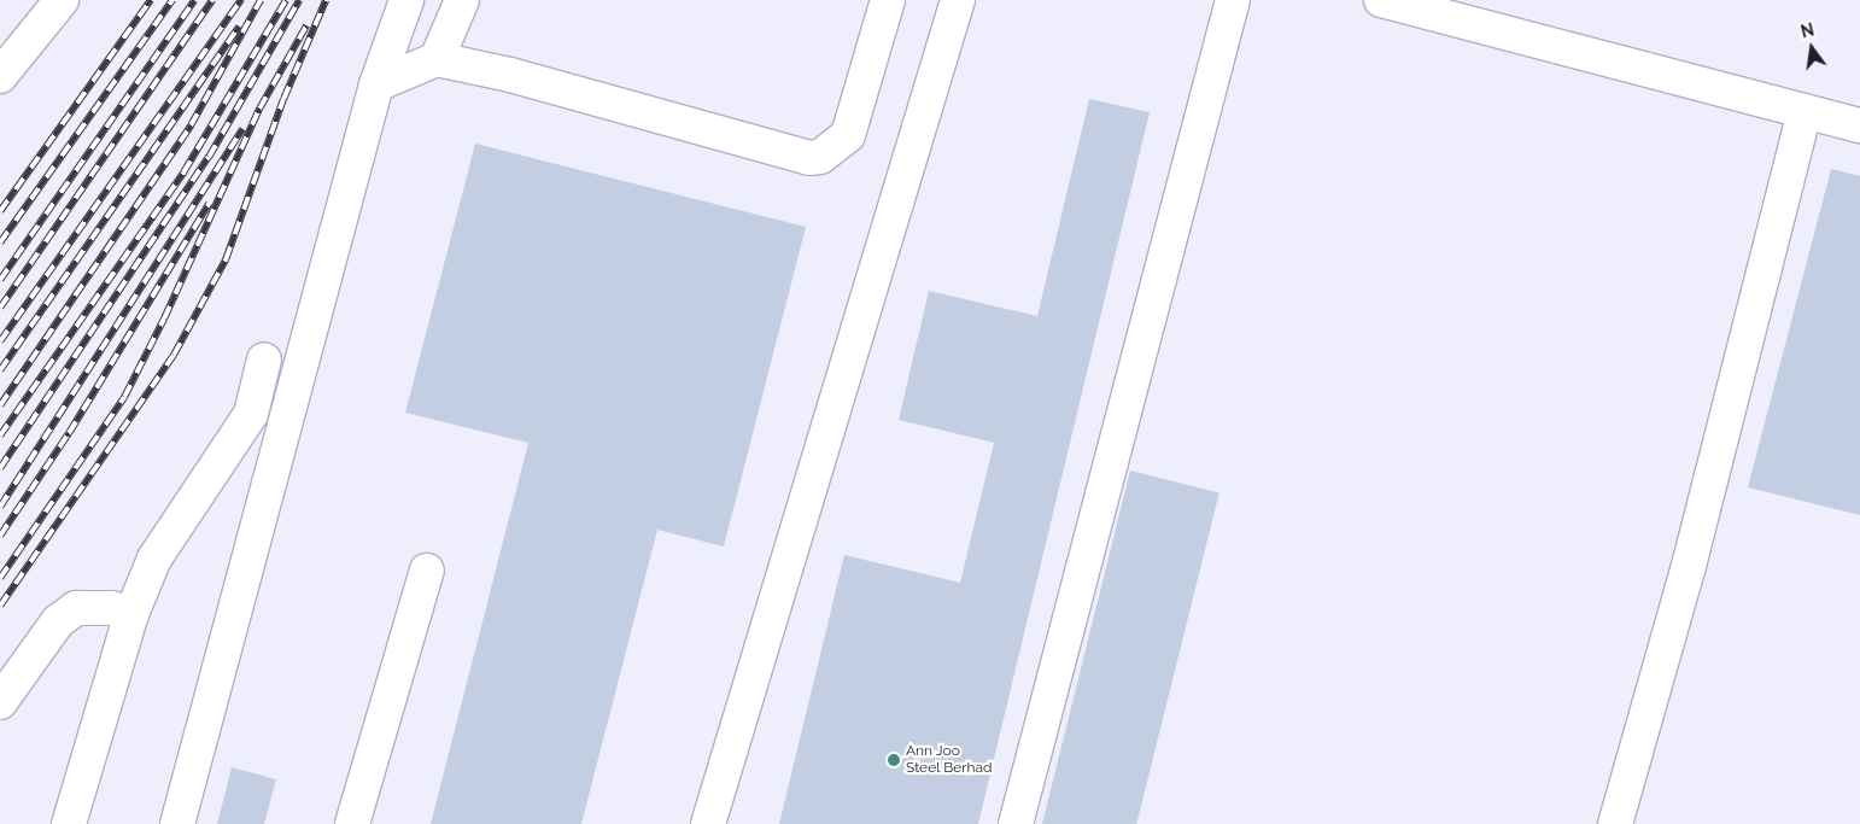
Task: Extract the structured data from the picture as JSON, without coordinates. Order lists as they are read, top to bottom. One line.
{"places":["Ann Joo Steel Berhad"],"north":"top"}
